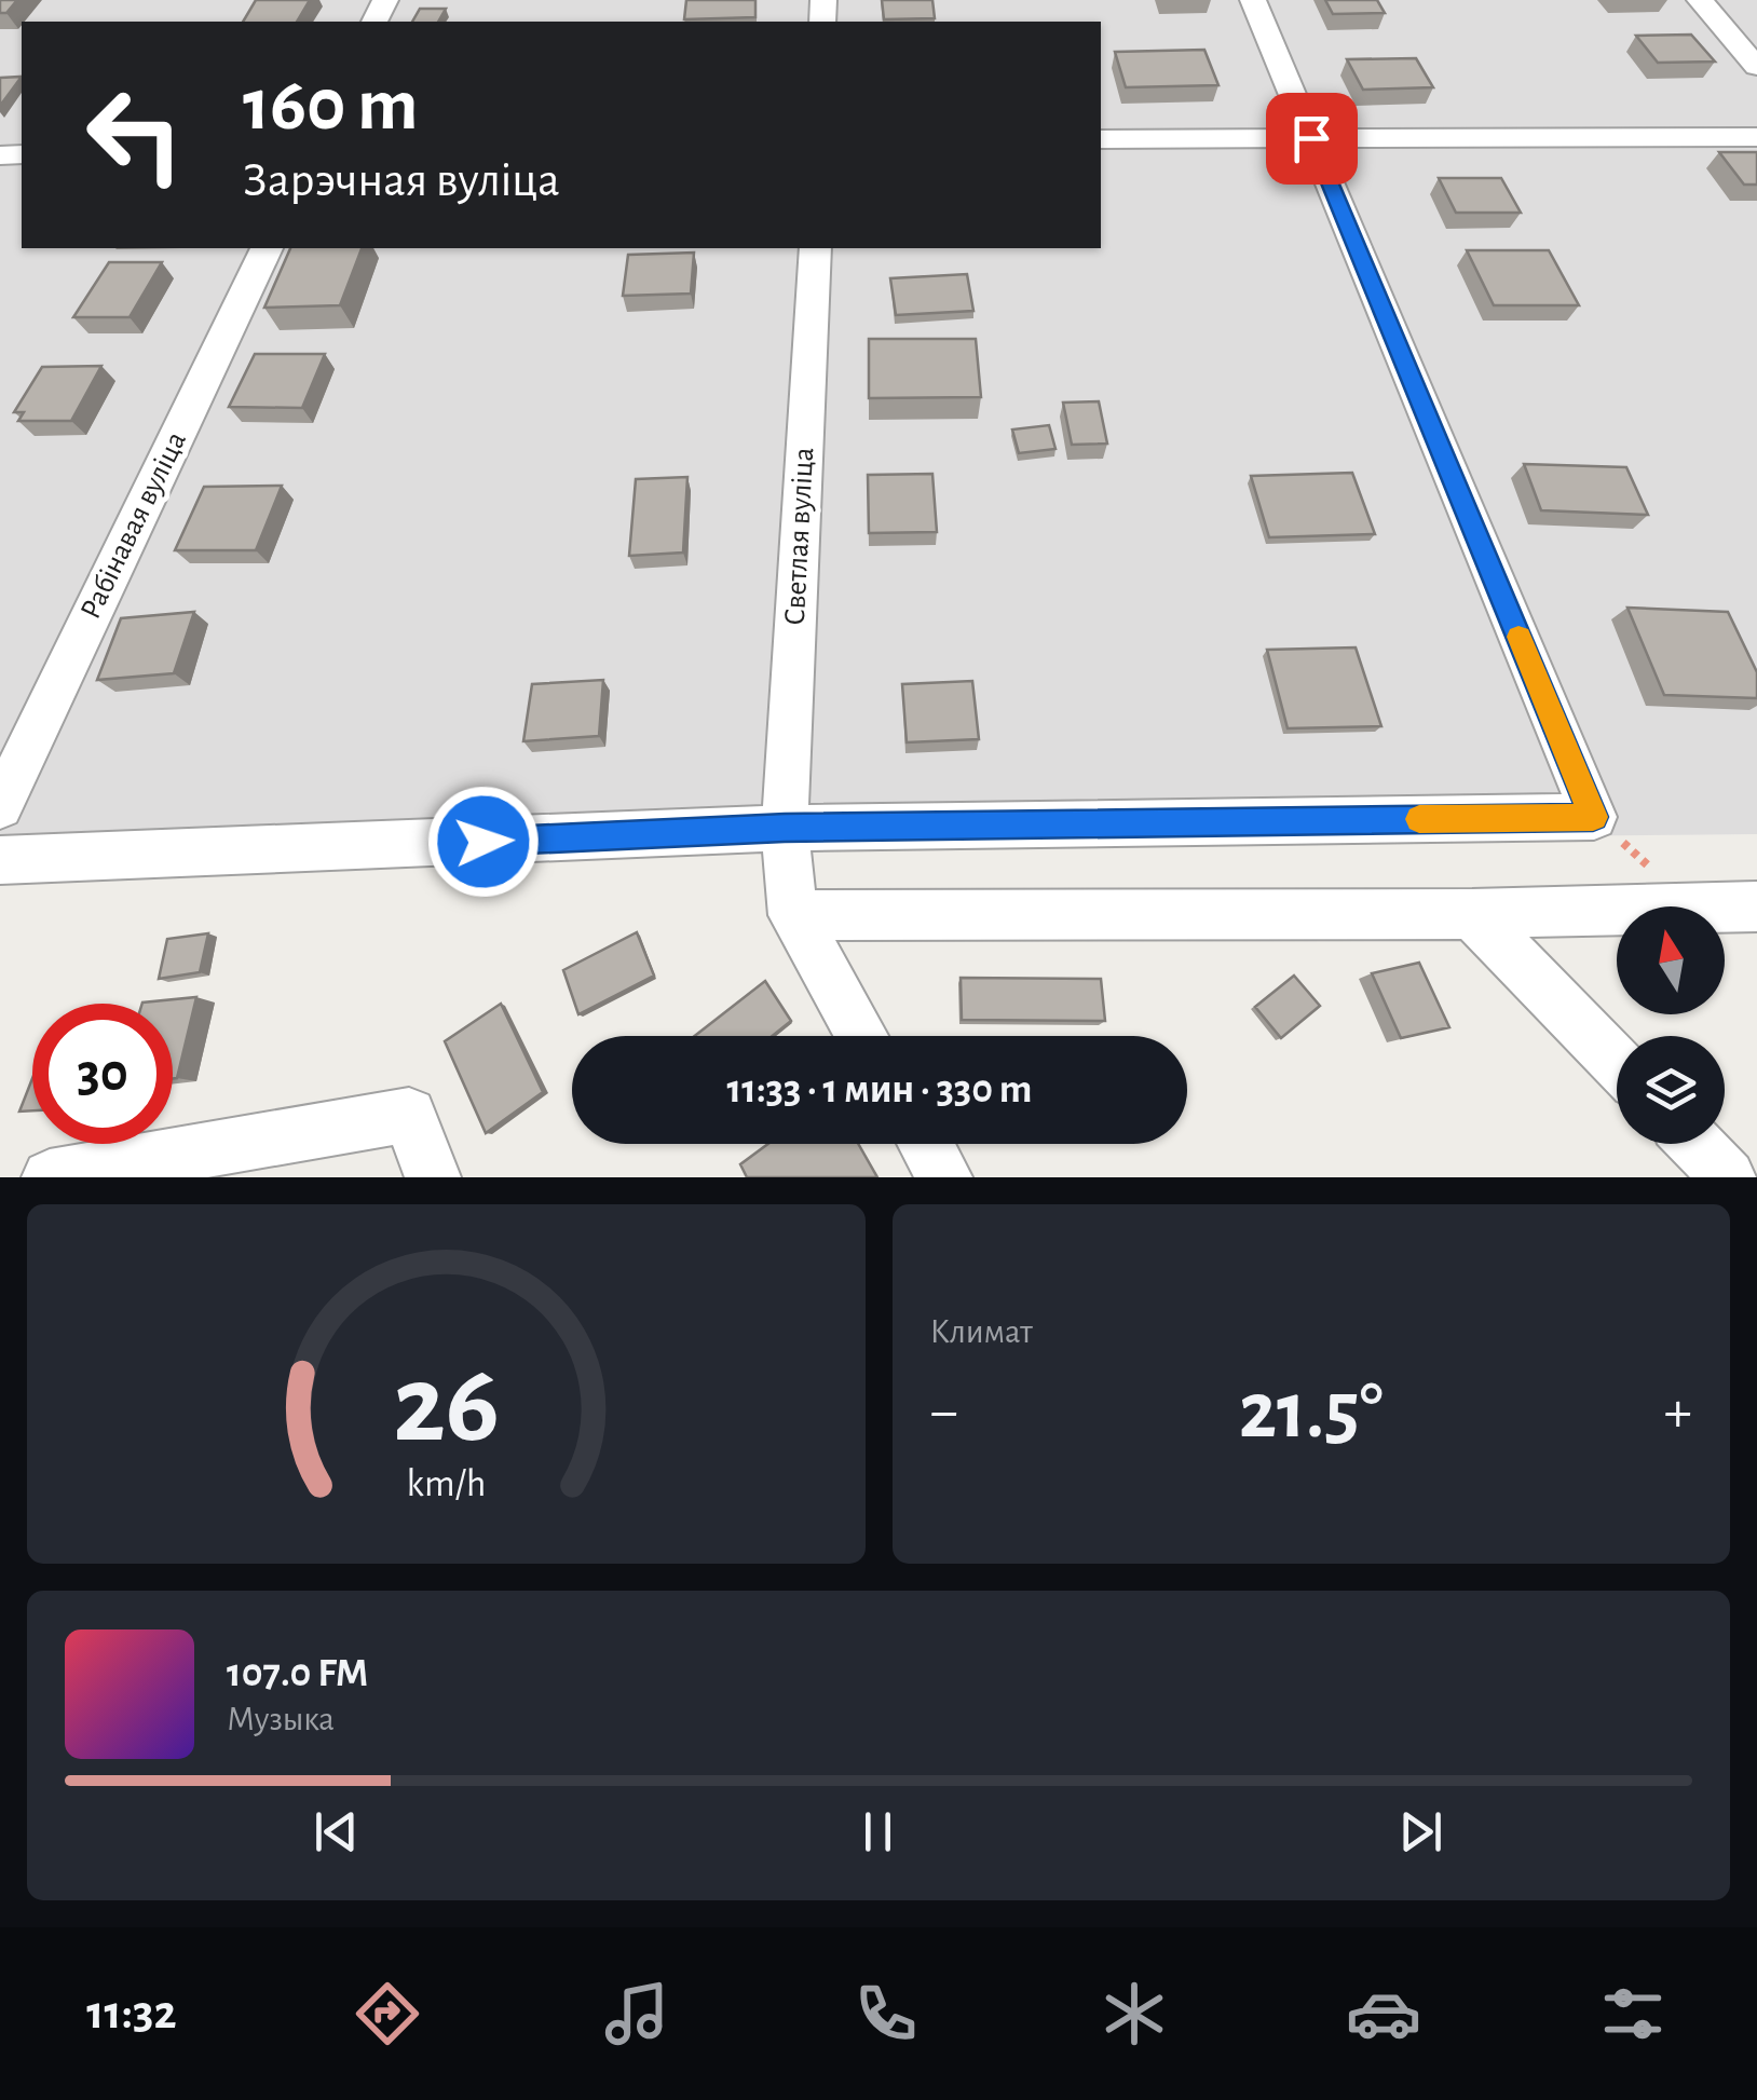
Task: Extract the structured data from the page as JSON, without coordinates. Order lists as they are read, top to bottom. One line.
{"streets":{"street":["Рабінавая вуліца","Светлая вуліца"]},"north":"top","page":{"turn":["160 m","Зарэчная вуліца"],"limit":"30","trip":"11:33 · 1 мин · 330 m","tile":"Климат","heat":["−","21.5°","+"],"song":["107.0 FM","Музыка"],"tabs":"11:32","gauge":["26","km/h"]}}
